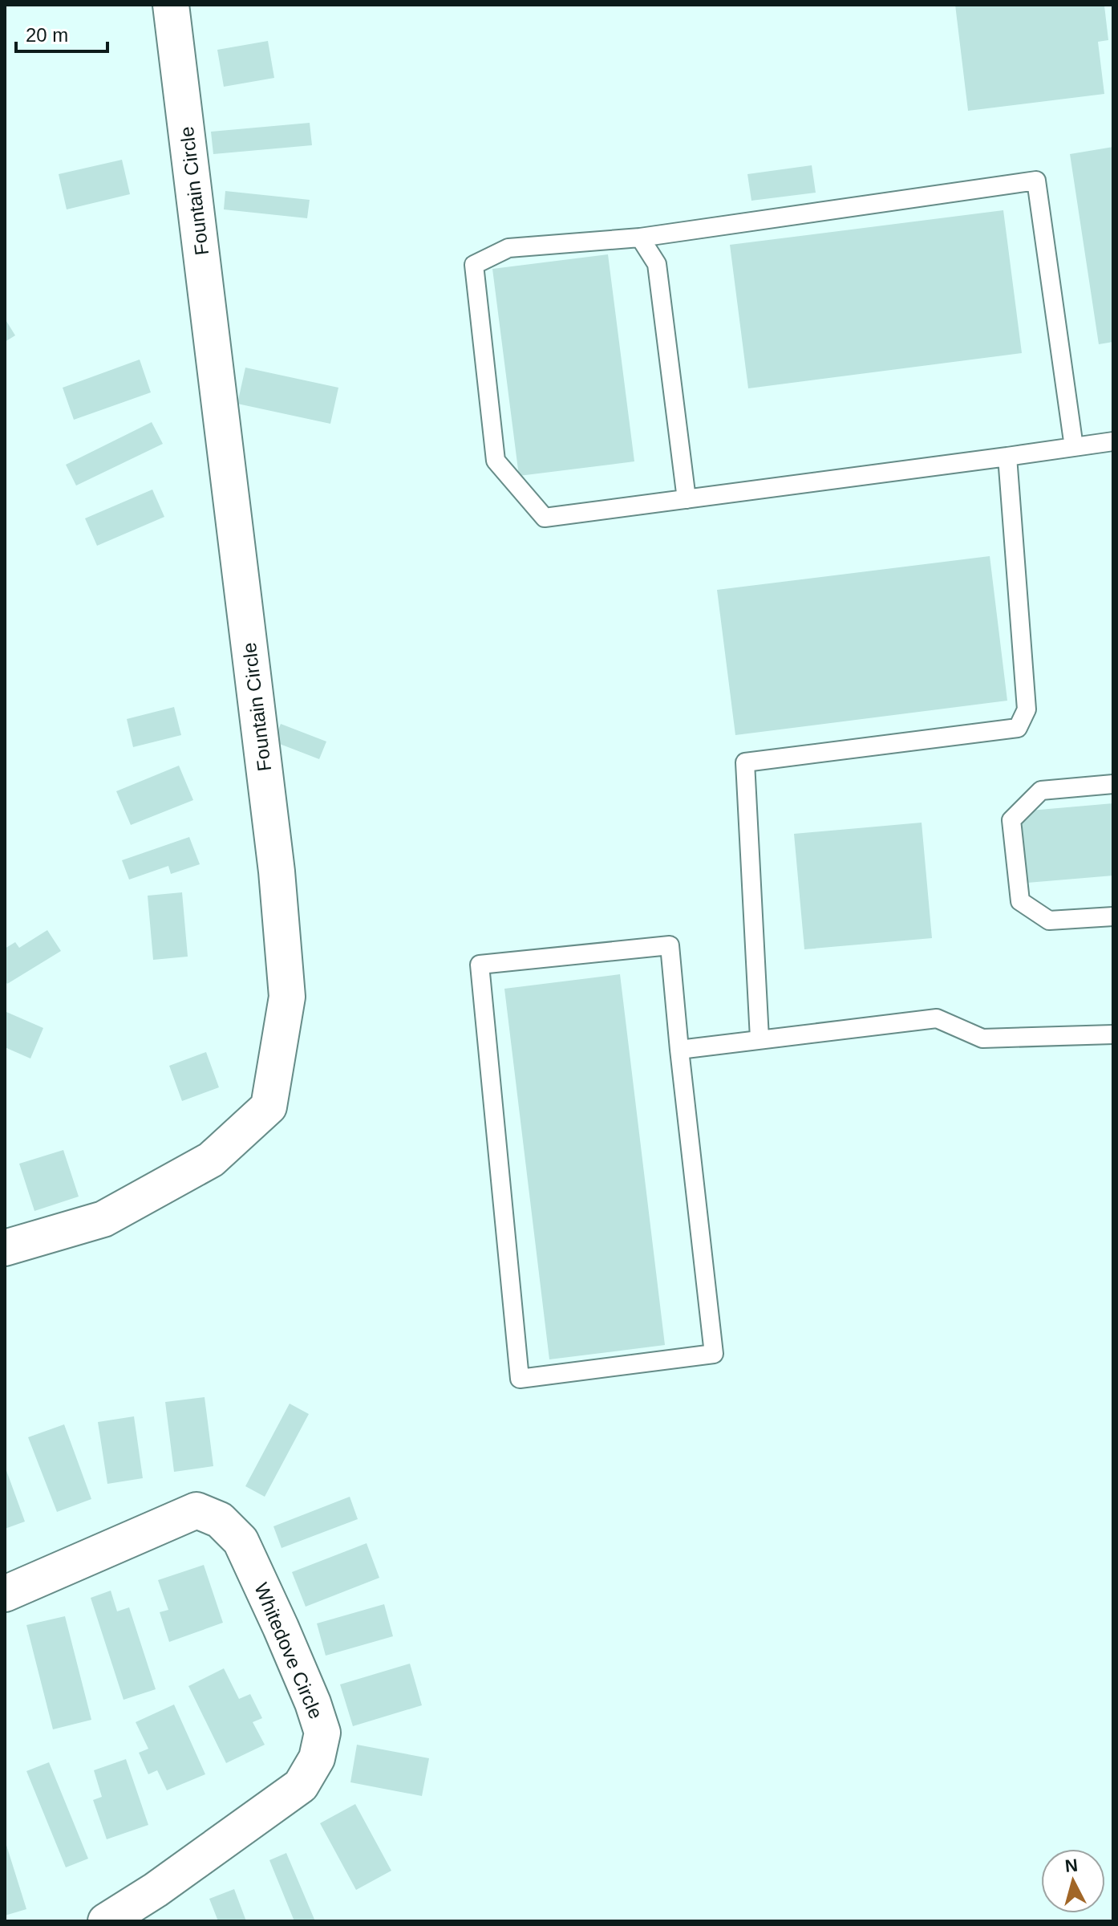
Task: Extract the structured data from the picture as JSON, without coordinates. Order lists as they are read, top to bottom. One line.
{"streets":{"street":["Fountain Circle","Whitedove Circle"]},"scale_bar":"20 m","north":"top"}
